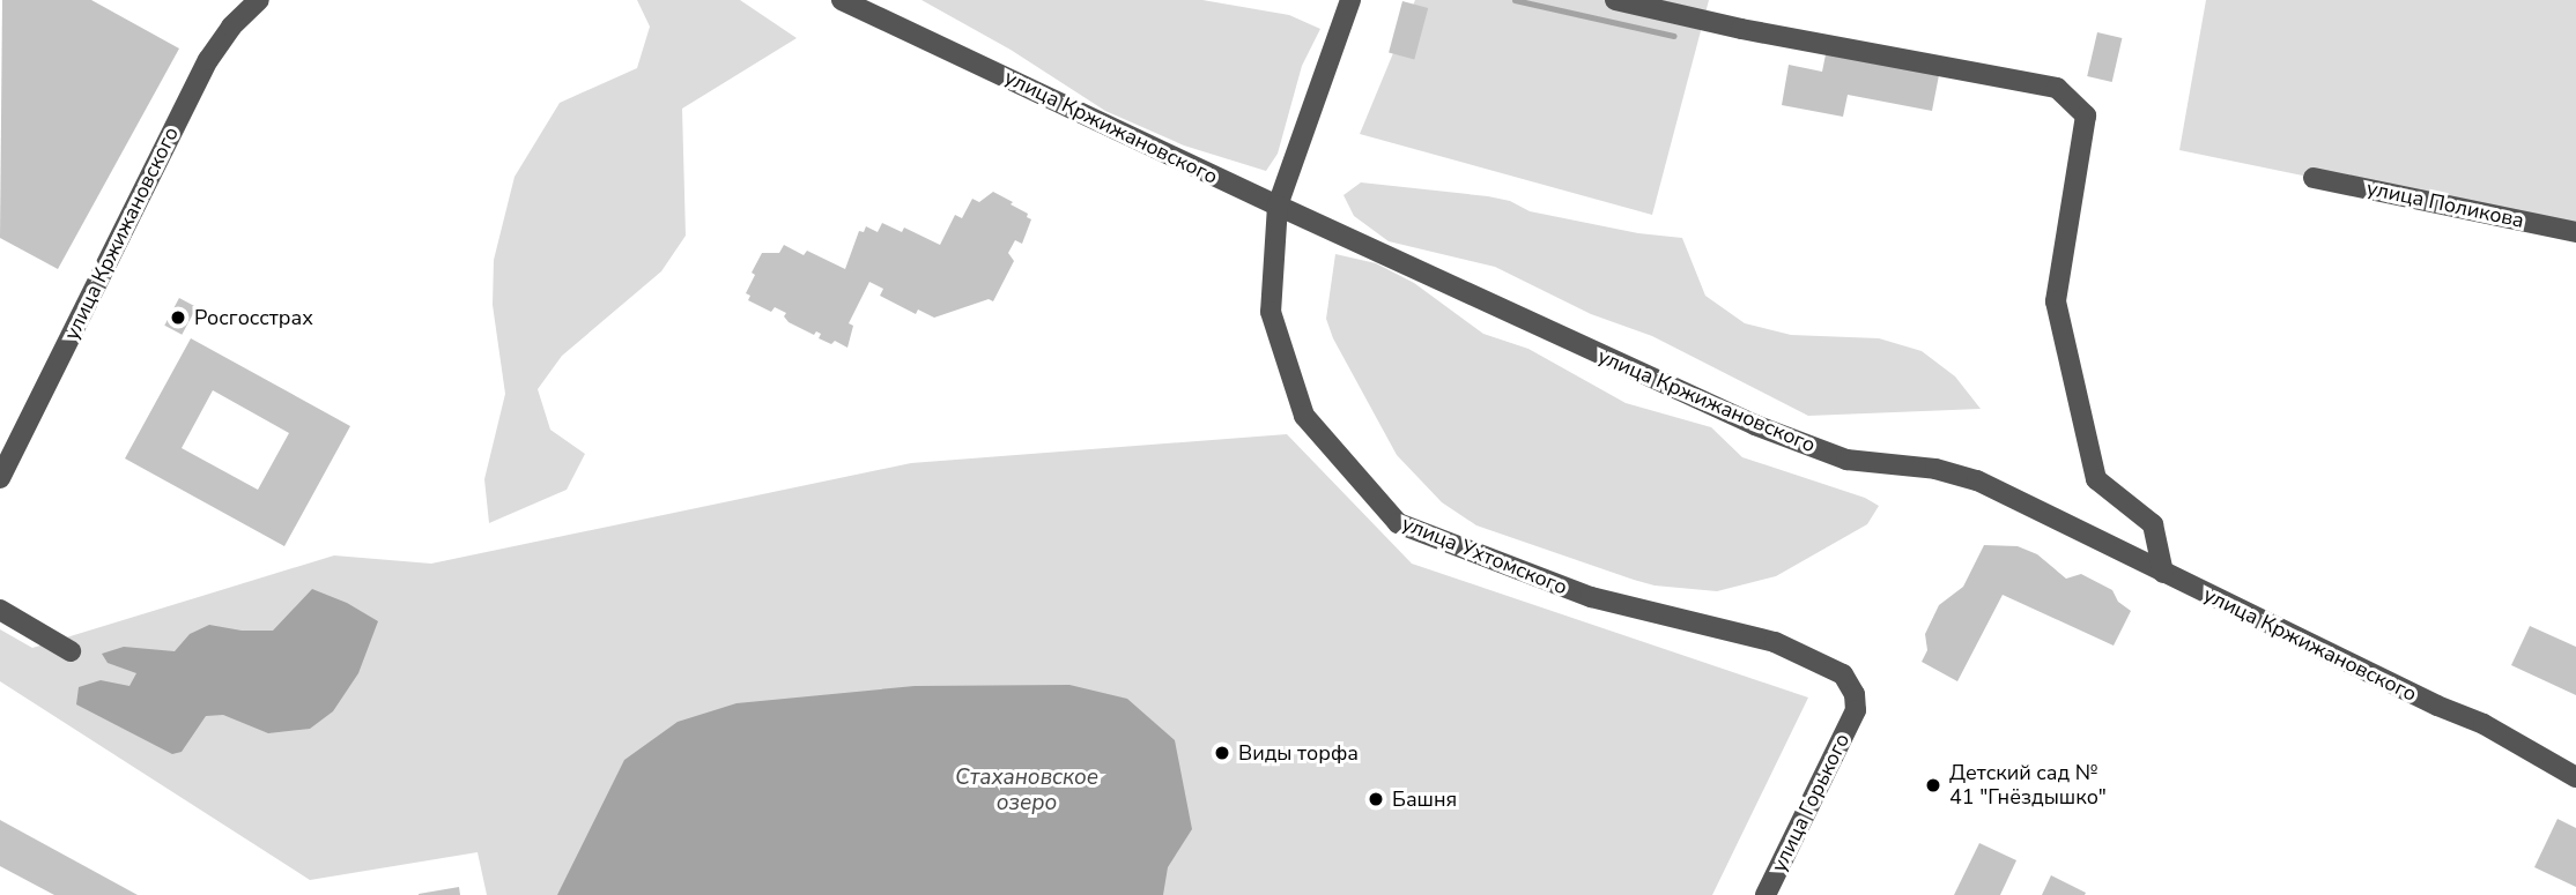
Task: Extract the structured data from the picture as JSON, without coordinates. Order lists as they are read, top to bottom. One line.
{"streets":{"street":["улица Кржижановского","улица Поликова","улица Ухтомского","улица Горького"]},"crossings":[["улица Кржижановского","улица Ухтомского"],["улица Ухтомского","улица Горького"]],"water":["Стахановское озеро"],"places":["Росгосстрах","Виды торфа","Детский сад № 41 \"Гнёздышко\"","Башня"]}
